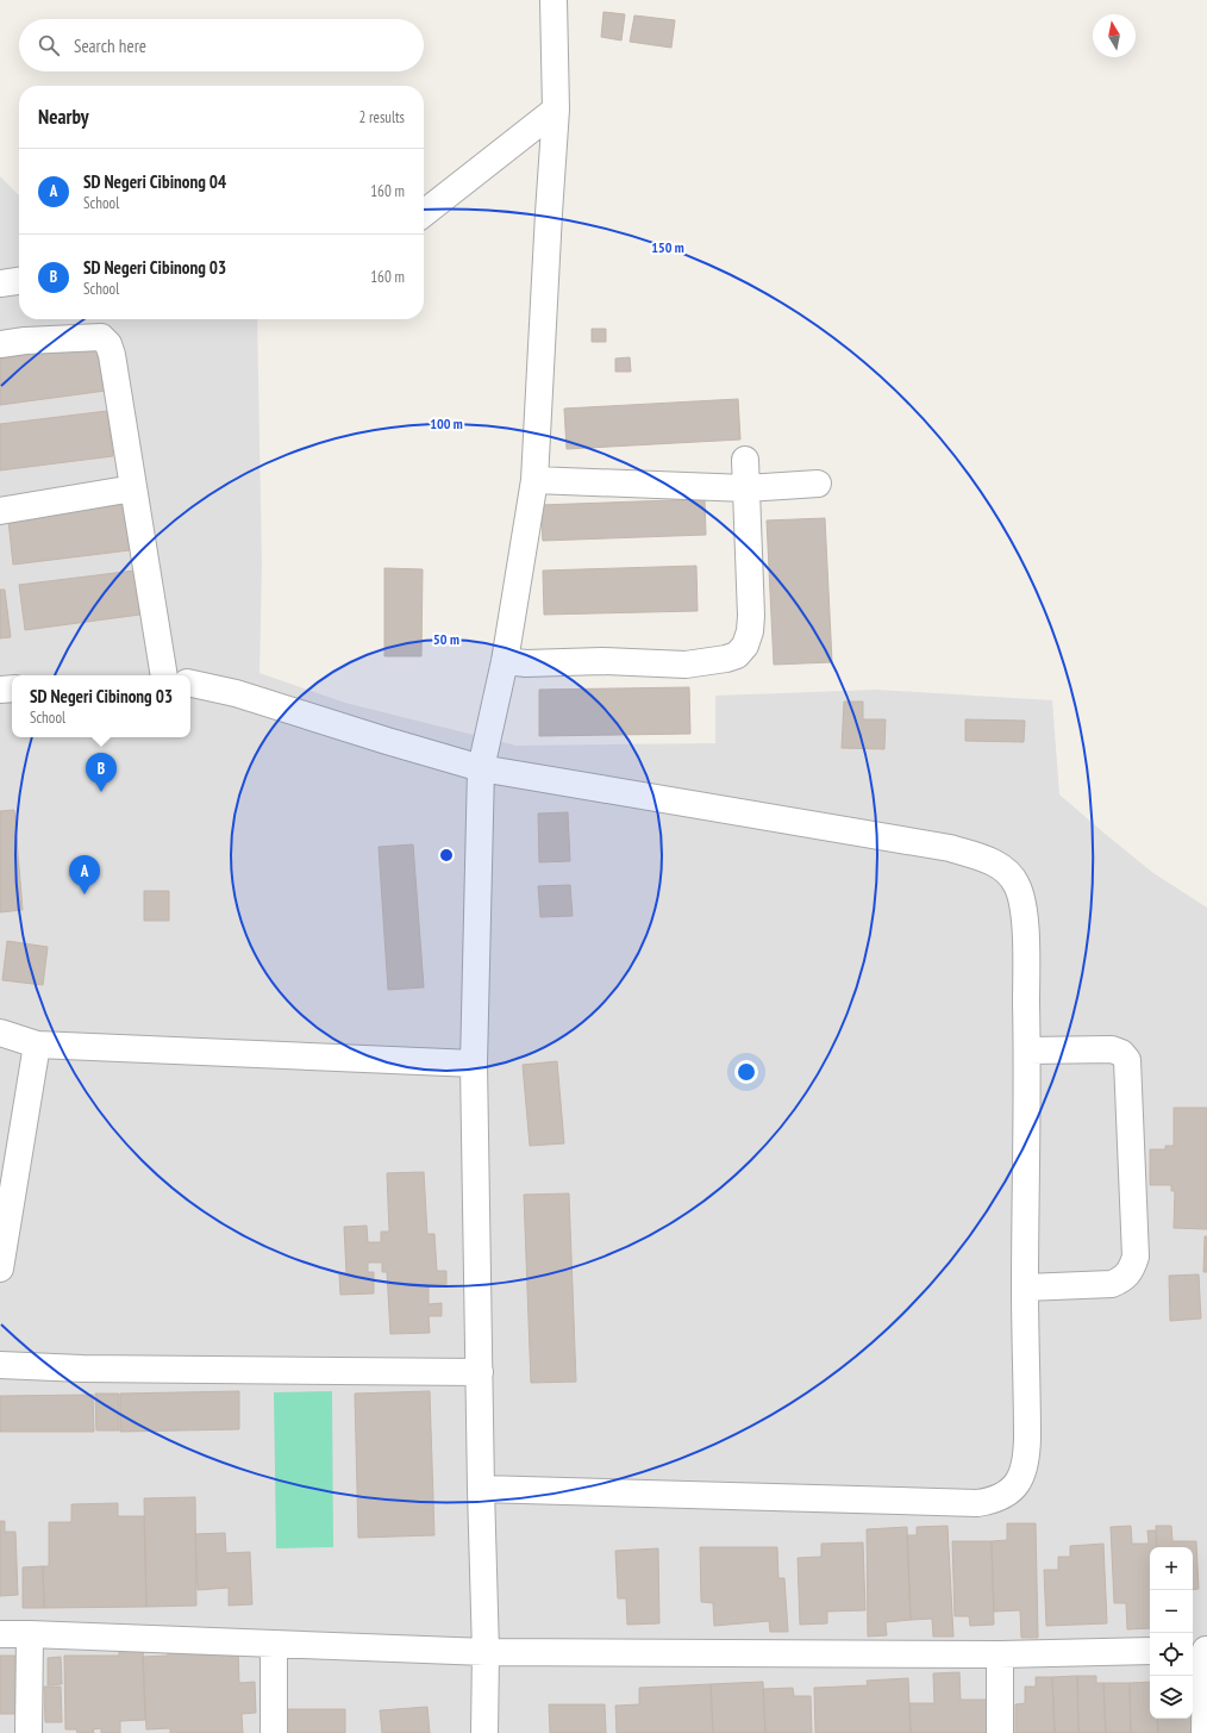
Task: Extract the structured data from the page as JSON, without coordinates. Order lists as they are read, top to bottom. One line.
{"north":"top","page":{"search":"Search here","heading":["Nearby","2 results"],"list":[{"mark":"A","name":"SD Negeri Cibinong 04","note":"School","value":"160 m"},{"mark":"B","name":"SD Negeri Cibinong 03","note":"School","value":"160 m"}],"popup":["SD Negeri Cibinong 03","School"],"pins":["B","A"],"map_buttons":["+","−"]},"rings":["150 m","100 m","50 m"]}
